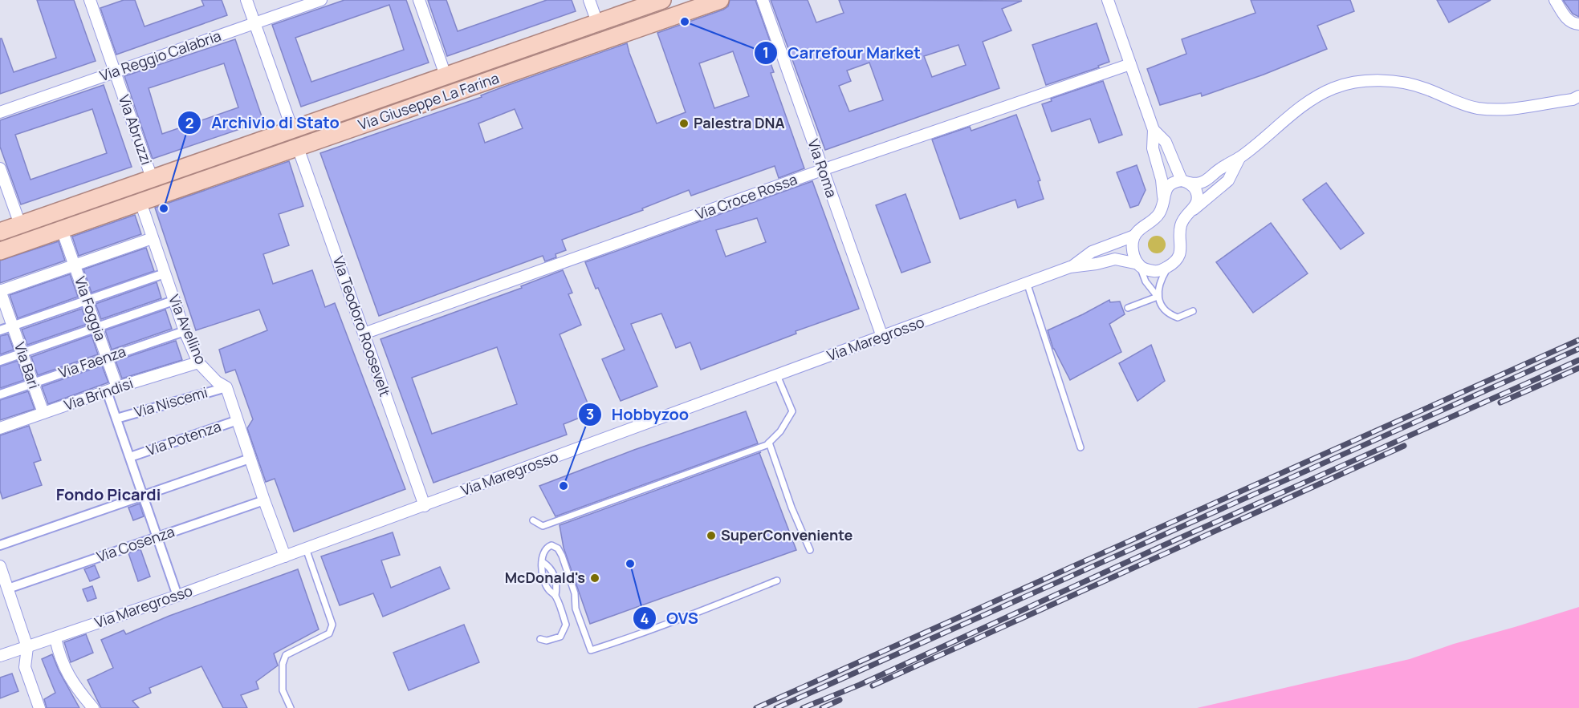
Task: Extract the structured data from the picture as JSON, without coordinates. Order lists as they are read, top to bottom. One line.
{"streets":{"main road":["Via Giuseppe La Farina"],"street":["Via Reggio Calabria","Via Abruzzi","Via Roma","Via Croce Rossa","Via Foggia","Via Teodoro Roosevelt","Via Avellino","Via Maregrosso","Via Faenza","Via Bari","Via Brindisi","Via Niscemi","Via Potenza","Via Cosenza"]},"crossings":[["Via Reggio Calabria","Via Abruzzi"],["Via Giuseppe La Farina","Via Abruzzi"],["Via Giuseppe La Farina","Via Foggia"],["Via Giuseppe La Farina","Via Teodoro Roosevelt"],["Via Giuseppe La Farina","Via Avellino"],["Via Roma","Via Croce Rossa"],["Via Roma","Via Maregrosso"],["Via Croce Rossa","Via Teodoro Roosevelt"],["Via Foggia","Via Faenza"],["Via Foggia","Via Brindisi"],["Via Teodoro Roosevelt","Via Maregrosso"],["Via Avellino","Via Faenza"],["Via Avellino","Via Brindisi"],["Via Avellino","Via Niscemi"],["Via Faenza","Via Bari"],["Via Bari","Via Brindisi"]],"districts":["Fondo Picardi"],"places":["Carrefour Market","Palestra DNA","Archivio di Stato","Hobbyzoo","SuperConveniente","OVS","McDonald's"]}
